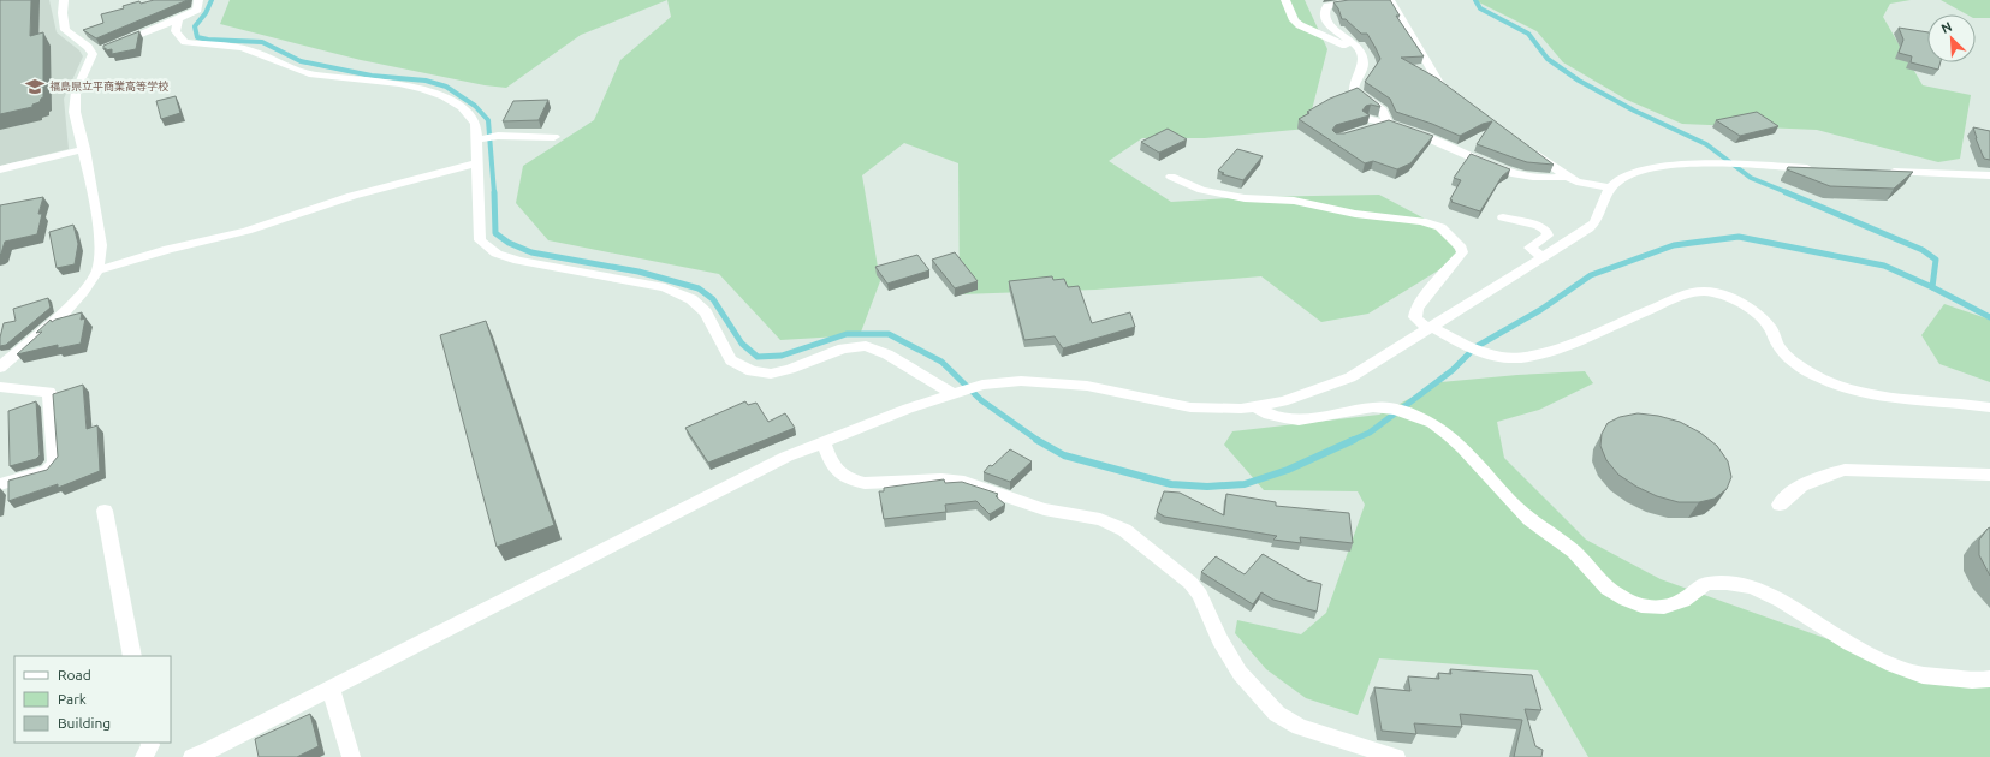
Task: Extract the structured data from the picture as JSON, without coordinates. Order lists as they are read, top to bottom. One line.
{"places":{"school or university":["福島県立平商業高等学校"]},"legend":["Road","Park","Building"],"north":"top left"}
